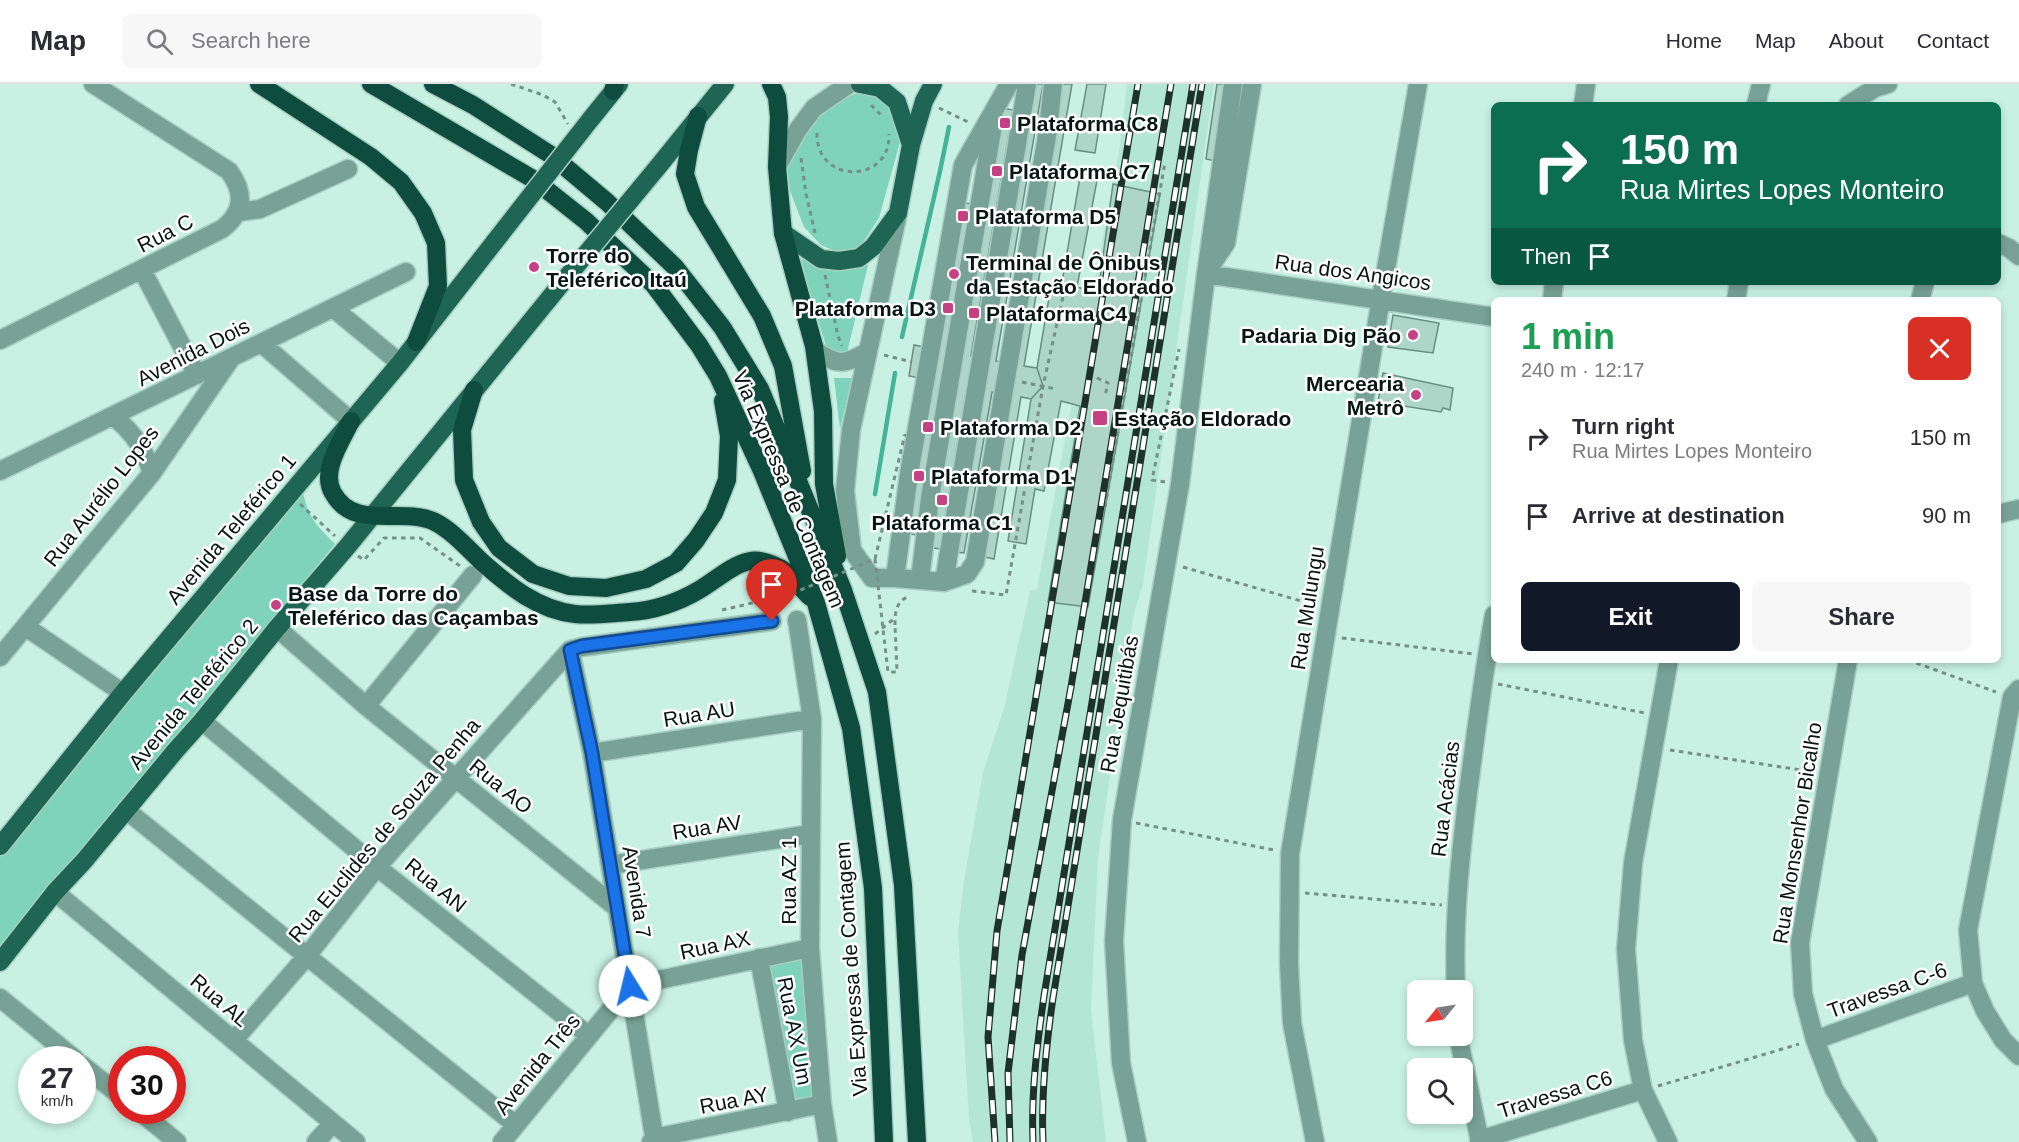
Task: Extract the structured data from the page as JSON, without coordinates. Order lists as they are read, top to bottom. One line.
{"streets":{"highway":["Via Expressa de Contagem"],"main road":["Avenida Teleférico 1","Avenida Teleférico 2"],"street":["Rua C","Rua dos Angicos","Avenida Dois","Rua Aurélio Lopes","Rua Mulungu","Rua Jequitibás","Rua AU","Rua AO","Rua Acácias","Rua AV","Rua Euclides de Souza Penha","Rua Monsenhor Bicalho","Rua AZ 1","Rua AN","Avenida 7","Rua AX","Travessa C-6","Rua AL","Rua AX Um","Avenida Três","Travessa C6","Rua AY"]},"crossings":[["Rua dos Angicos","Rua Mulungu"],["Rua dos Angicos","Rua Jequitibás"],["Avenida Dois","Rua Aurélio Lopes"],["Avenida Teleférico 2","Rua AO"],["Avenida Teleférico 2","Rua AN"],["Avenida Teleférico 2","Rua AL"],["Rua AU","Rua AZ 1"],["Rua AU","Avenida 7"],["Rua AO","Rua Euclides de Souza Penha"],["Rua AO","Avenida 7"],["Rua AV","Rua AZ 1"],["Rua AV","Avenida 7"],["Rua Euclides de Souza Penha","Rua AN"],["Rua Euclides de Souza Penha","Avenida 7"],["Rua Euclides de Souza Penha","Rua AL"],["Rua Monsenhor Bicalho","Travessa C-6"],["Rua AZ 1","Rua AX"],["Rua AZ 1","Rua AY"],["Rua AN","Avenida Três"],["Avenida 7","Rua AX"],["Avenida 7","Avenida Três"],["Avenida 7","Rua AY"],["Rua AX","Rua AX Um"],["Rua AX","Avenida Três"],["Rua AX Um","Rua AY"]],"places":{"transit":["Plataforma C8","Plataforma C7","Plataforma D5","Plataforma D3","Plataforma C4","Estação Eldorado","Plataforma D2","Plataforma D1","Plataforma C1"],"other":["Torre do Teleférico Itaú","Terminal de Ônibus da Estação Eldorado","Padaria Dig Pão","Mercearia Metrô","Base da Torre do Teleférico das Caçambas"]},"north":"bottom left","page":{"header":"Map","search":"Search here","nav":["Home","Map","About","Contact"],"turn":["150 m","Rua Mirtes Lopes Monteiro"],"then":"Then","heading":["1 min","240 m · 12:17"],"list":[{"name":"Turn right","note":"Rua Mirtes Lopes Monteiro","value":"150 m"},{"name":"Arrive at destination","value":"90 m"}],"buttons":["Exit","Share"],"speed":"27 km/h","limit":"30"}}
